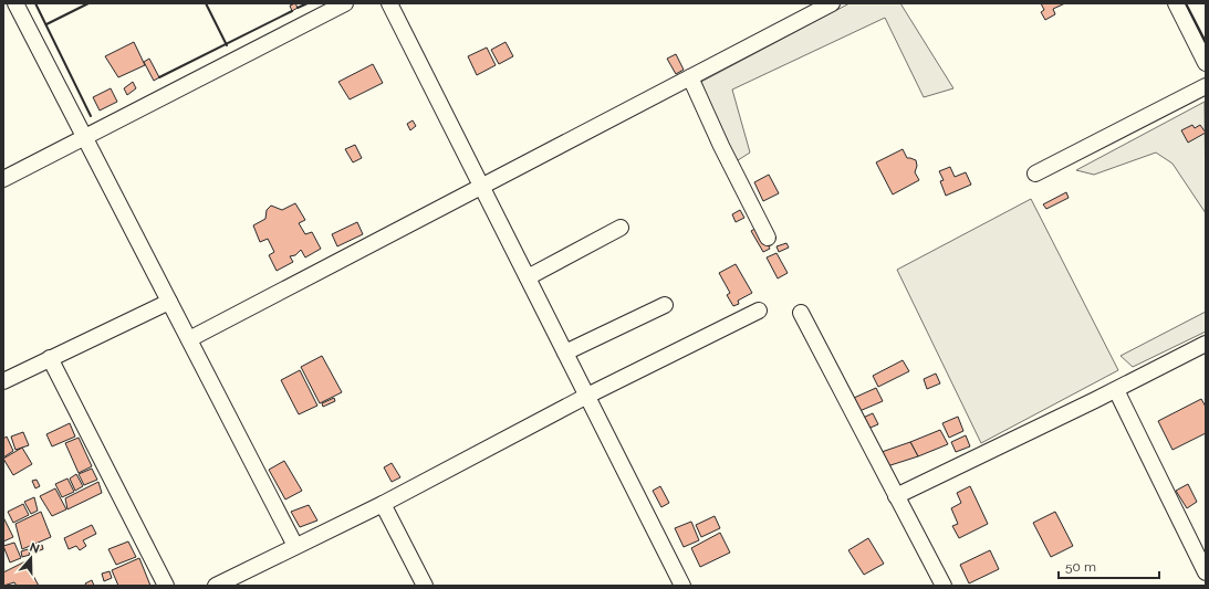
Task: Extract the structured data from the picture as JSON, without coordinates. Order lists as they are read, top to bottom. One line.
{"scale_bar":"50 m","north":"top"}
